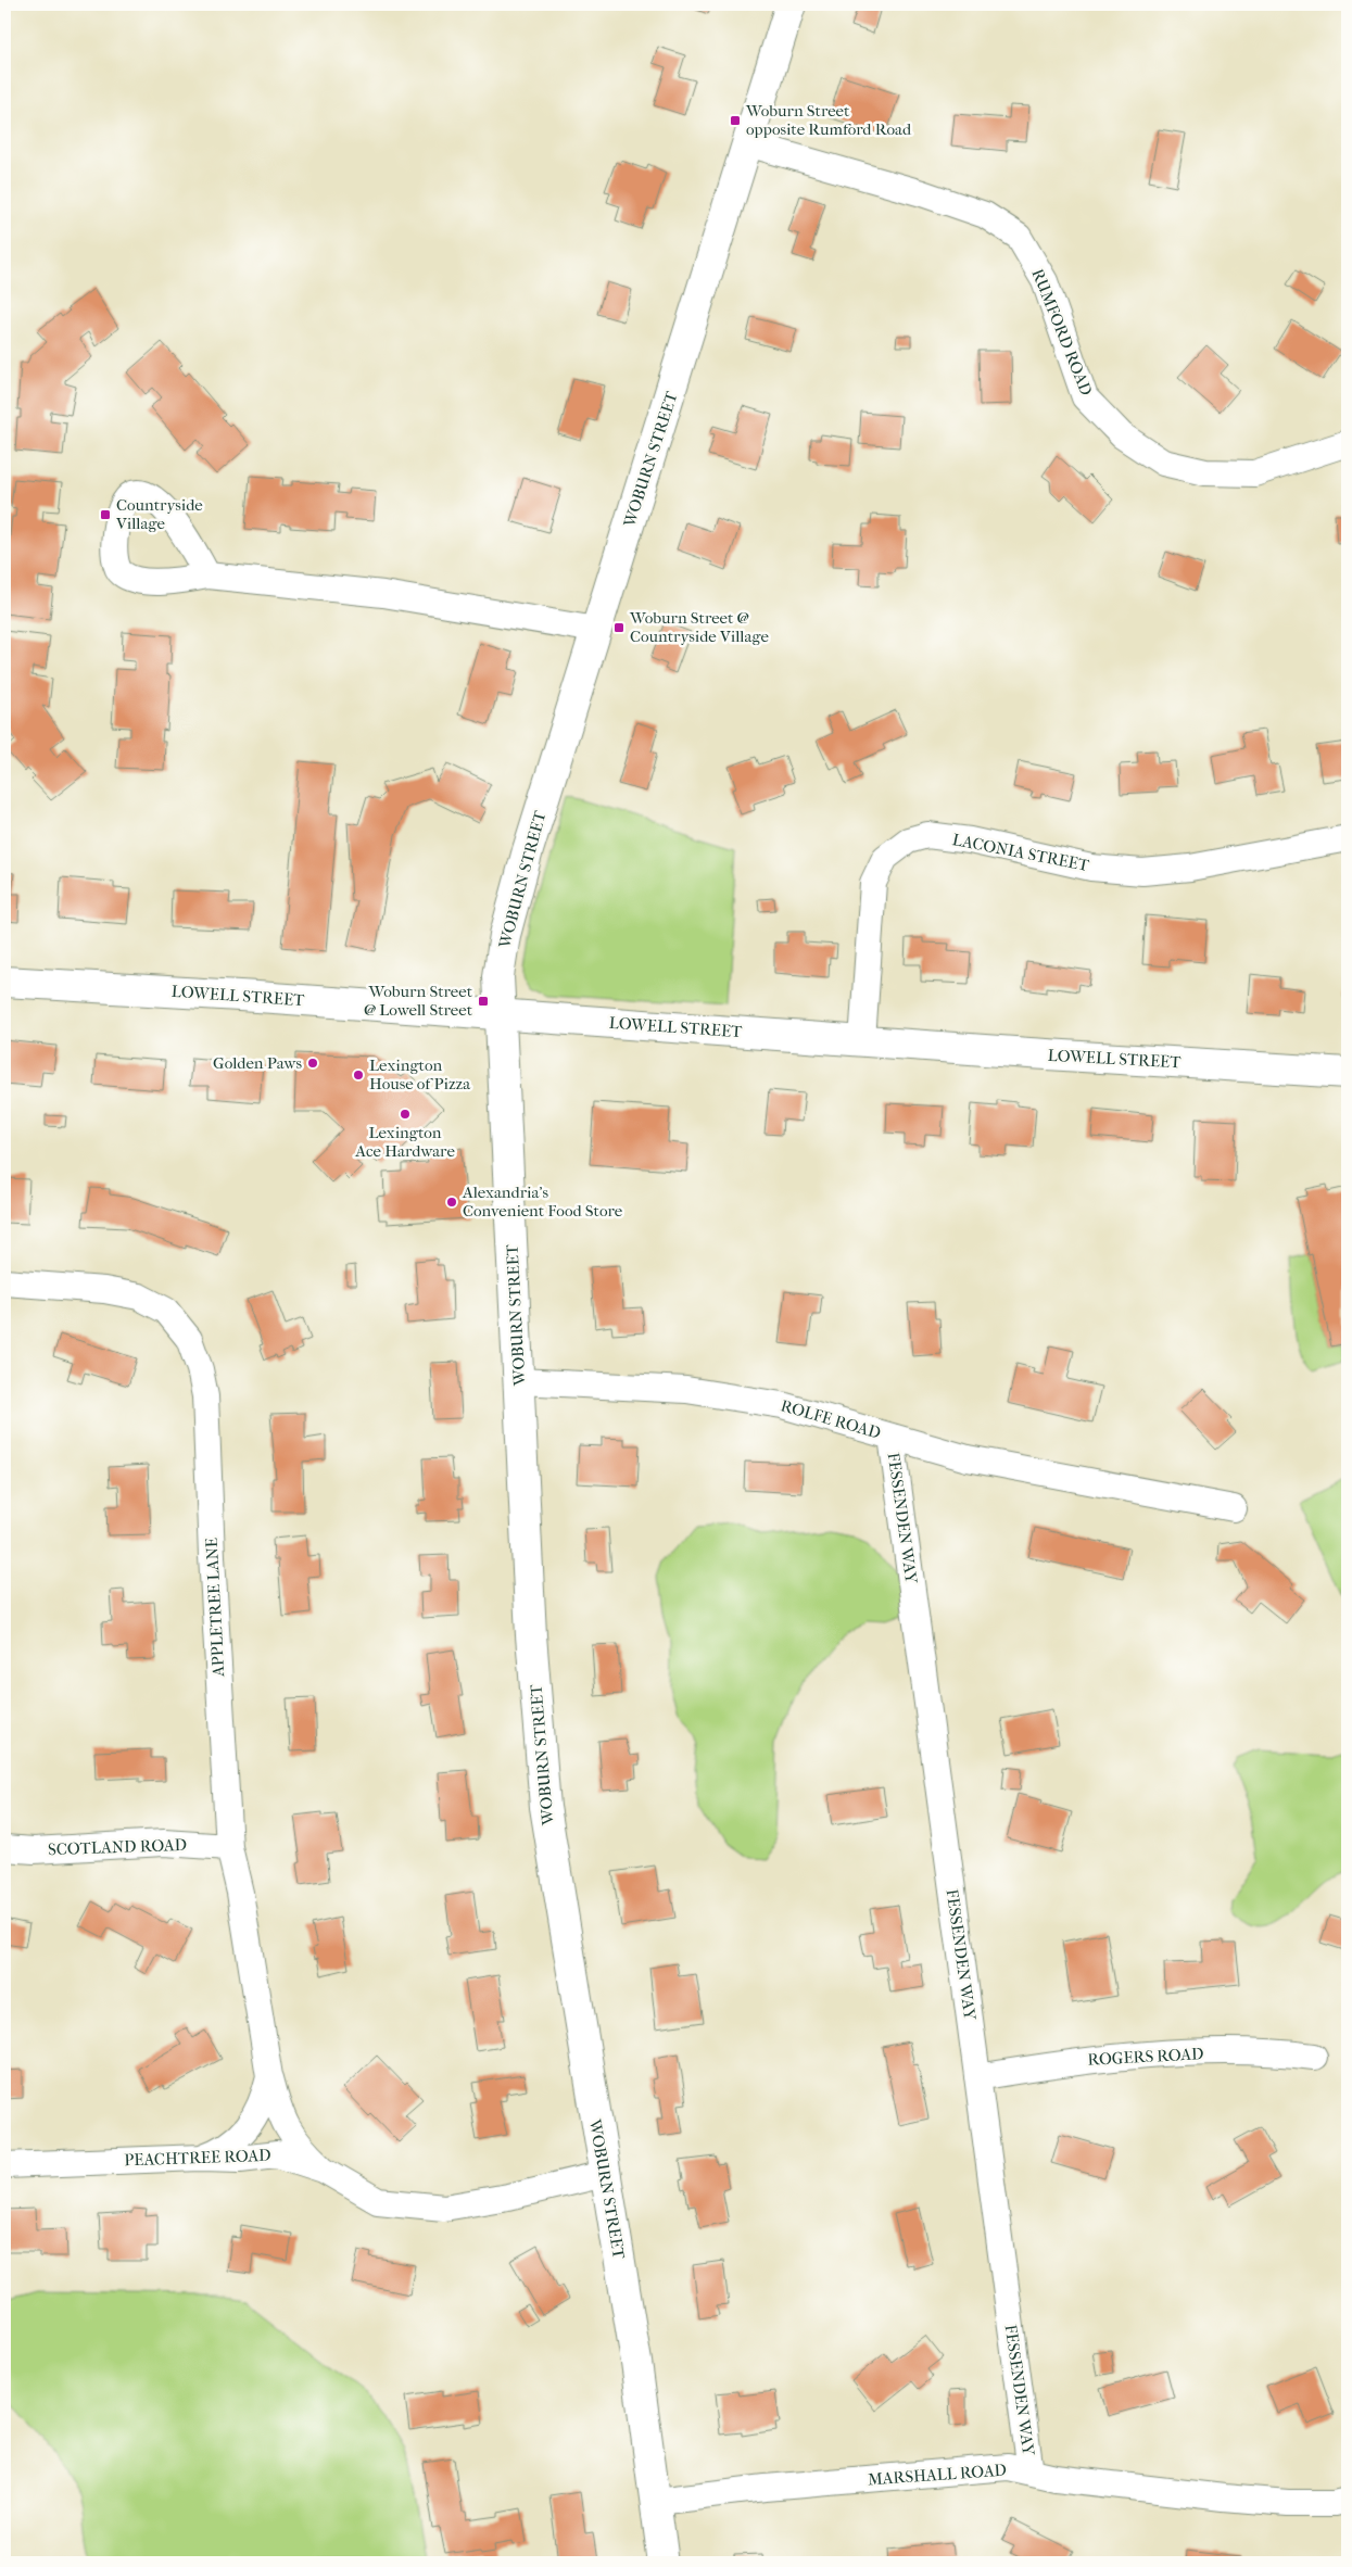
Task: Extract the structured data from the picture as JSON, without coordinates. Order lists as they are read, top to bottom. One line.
{"streets":{"main road":["WOBURN STREET","LOWELL STREET"],"street":["RUMFORD ROAD","LACONIA STREET","ROLFE ROAD","FESSENDEN WAY","APPLETREE LANE","SCOTLAND ROAD","ROGERS ROAD","PEACHTREE ROAD","MARSHALL ROAD"]},"crossings":[["RUMFORD ROAD","WOBURN STREET"],["WOBURN STREET","LOWELL STREET"],["WOBURN STREET","ROLFE ROAD"],["WOBURN STREET","PEACHTREE ROAD"],["WOBURN STREET","MARSHALL ROAD"],["LACONIA STREET","LOWELL STREET"],["ROLFE ROAD","FESSENDEN WAY"],["FESSENDEN WAY","ROGERS ROAD"],["FESSENDEN WAY","MARSHALL ROAD"],["APPLETREE LANE","SCOTLAND ROAD"],["APPLETREE LANE","PEACHTREE ROAD"]],"places":{"transit":["Woburn Street opposite Rumford Road","Countryside Village","Woburn Street @ Countryside Village","Woburn Street @ Lowell Street"],"other":["Golden Paws","Lexington House of Pizza","Lexington Ace Hardware","Alexandria's Convenient Food Store"]}}
